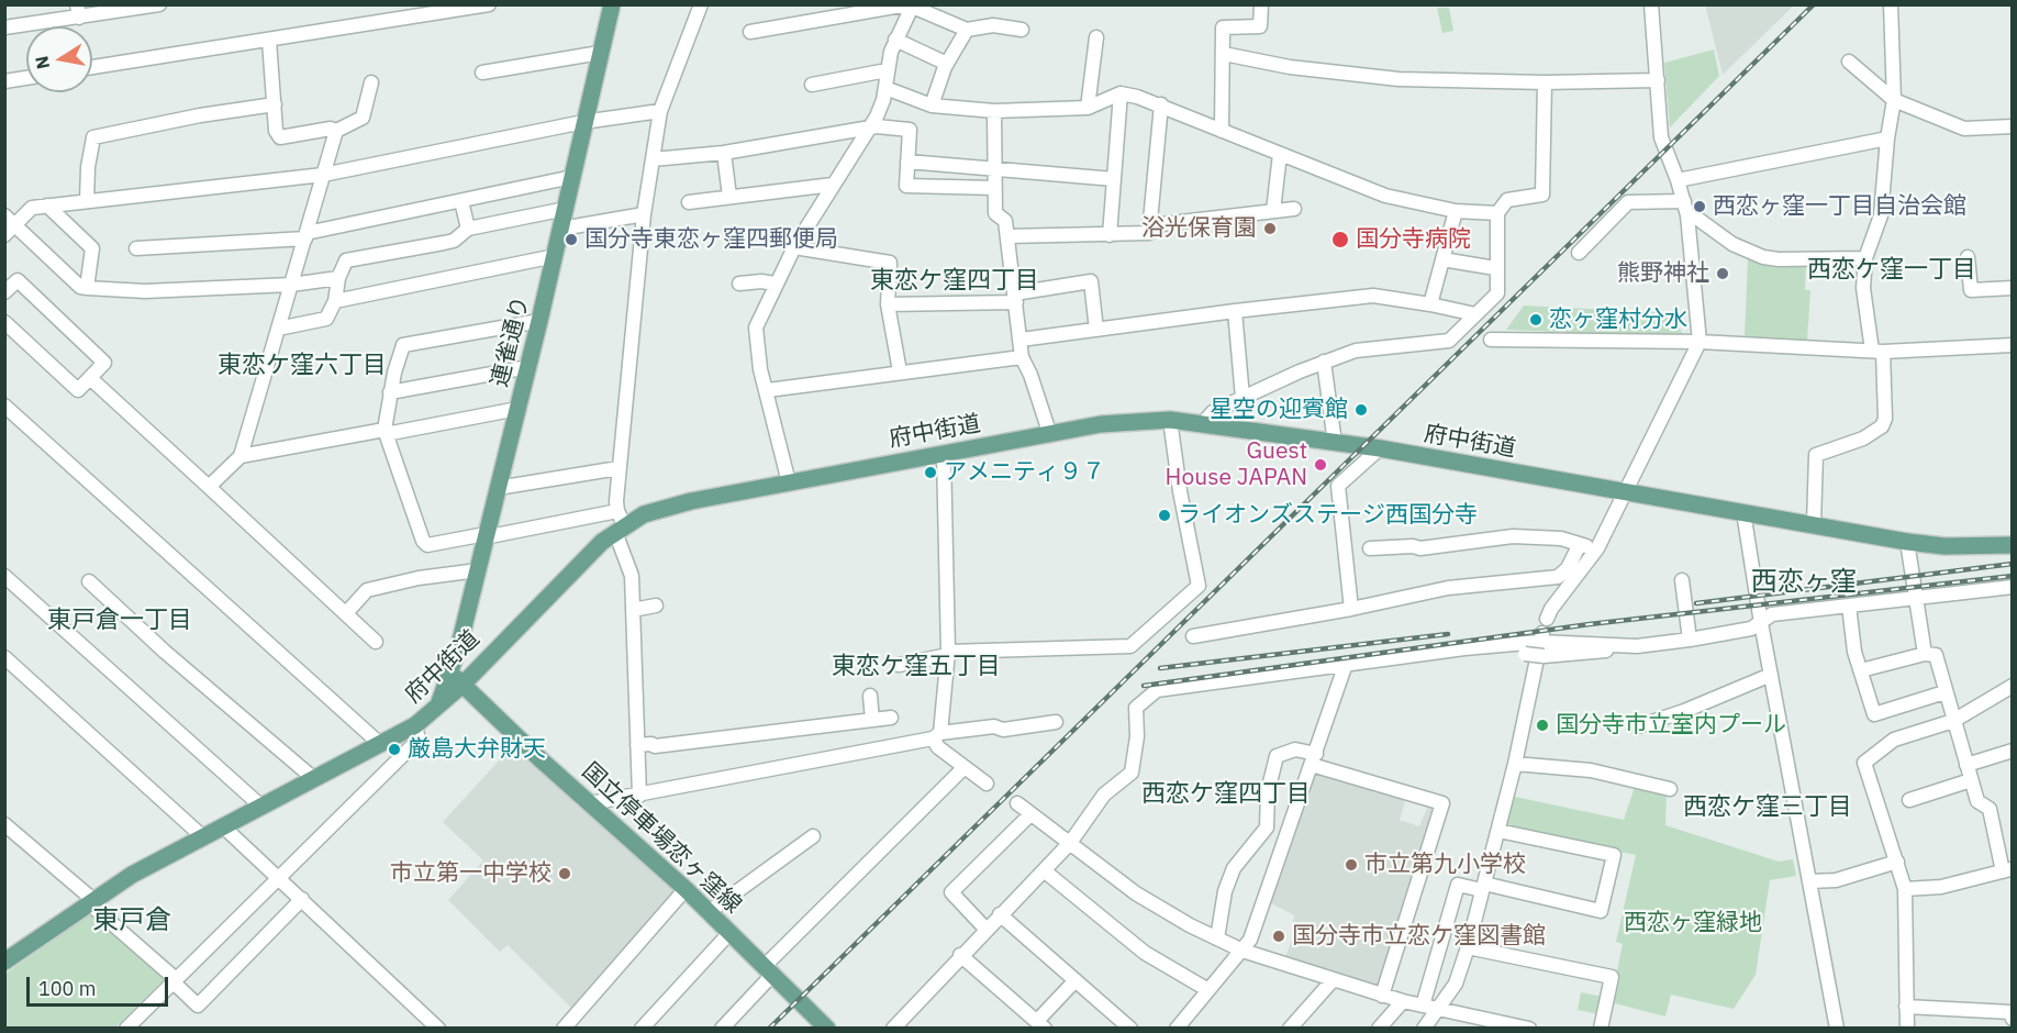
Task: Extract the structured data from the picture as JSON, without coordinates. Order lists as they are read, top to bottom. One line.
{"streets":{"main road":["連雀通り","府中街道","国立停車場恋ヶ窪線"]},"crossings":[["連雀通り","府中街道"],["府中街道","国立停車場恋ヶ窪線"]],"districts":["西恋ケ窪一丁目","東恋ケ窪四丁目","東恋ケ窪六丁目","西恋ヶ窪","東戸倉一丁目","東恋ケ窪五丁目","西恋ケ窪四丁目","西恋ケ窪三丁目","東戸倉"],"parks":["西恋ヶ窪緑地"],"places":["西恋ヶ窪一丁目自治会館","浴光保育園","国分寺東恋ヶ窪四郵便局","国分寺病院","熊野神社","恋ヶ窪村分水","星空の迎賓館","Guest House JAPAN","アメニティ９７","ライオンズステージ西国分寺","国分寺市立室内プール","厳島大弁財天","市立第九小学校","市立第一中学校","国分寺市立恋ケ窪図書館"],"scale_bar":"100 m","north":"left"}
